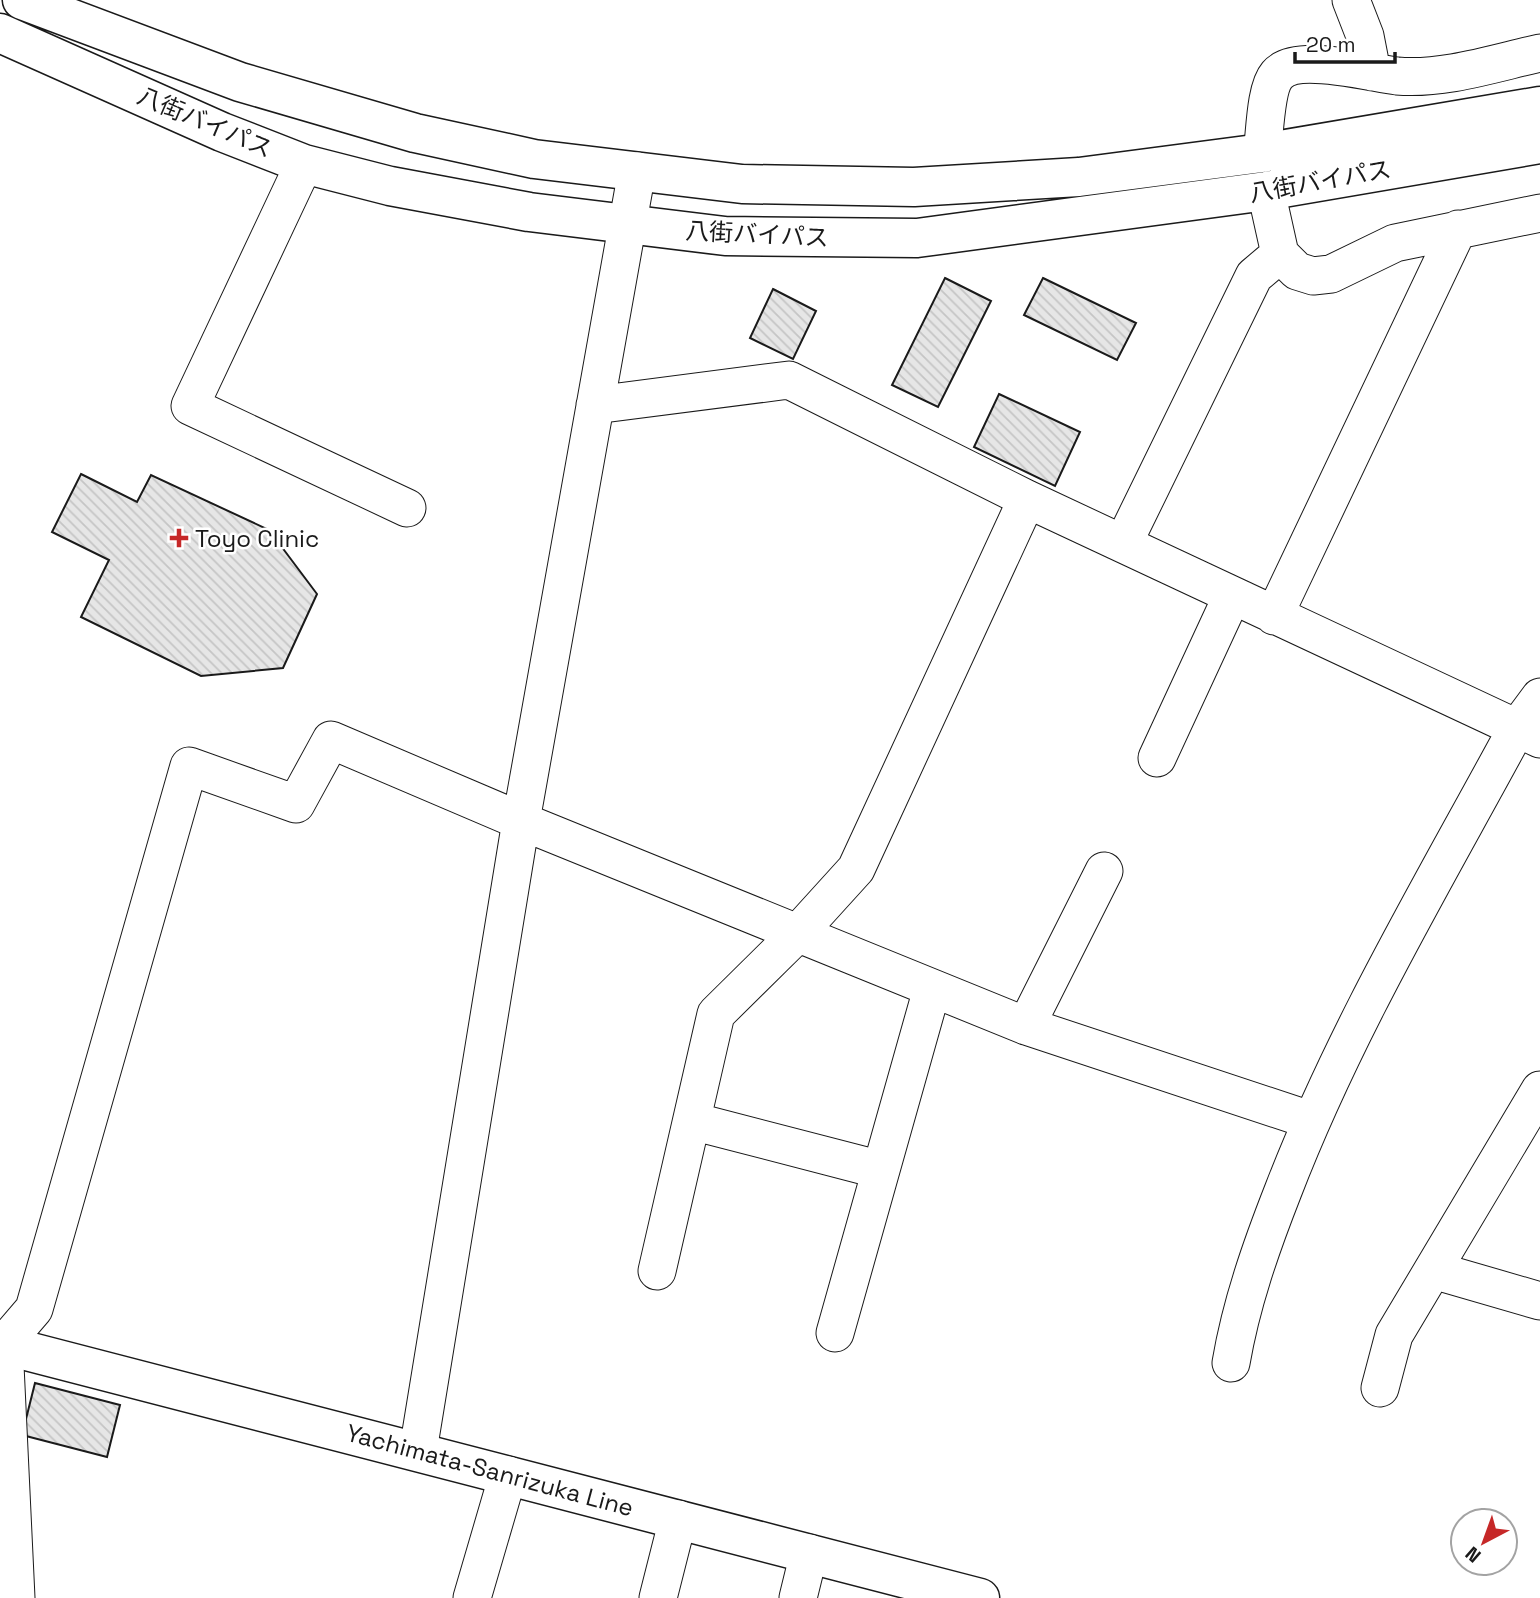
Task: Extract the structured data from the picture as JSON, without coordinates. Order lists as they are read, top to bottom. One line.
{"streets":{"main road":["八街バイパス","Yachimata-Sanrizuka Line"]},"places":{"health":["Toyo Clinic"]},"scale_bar":"20 m","north":"bottom left"}
